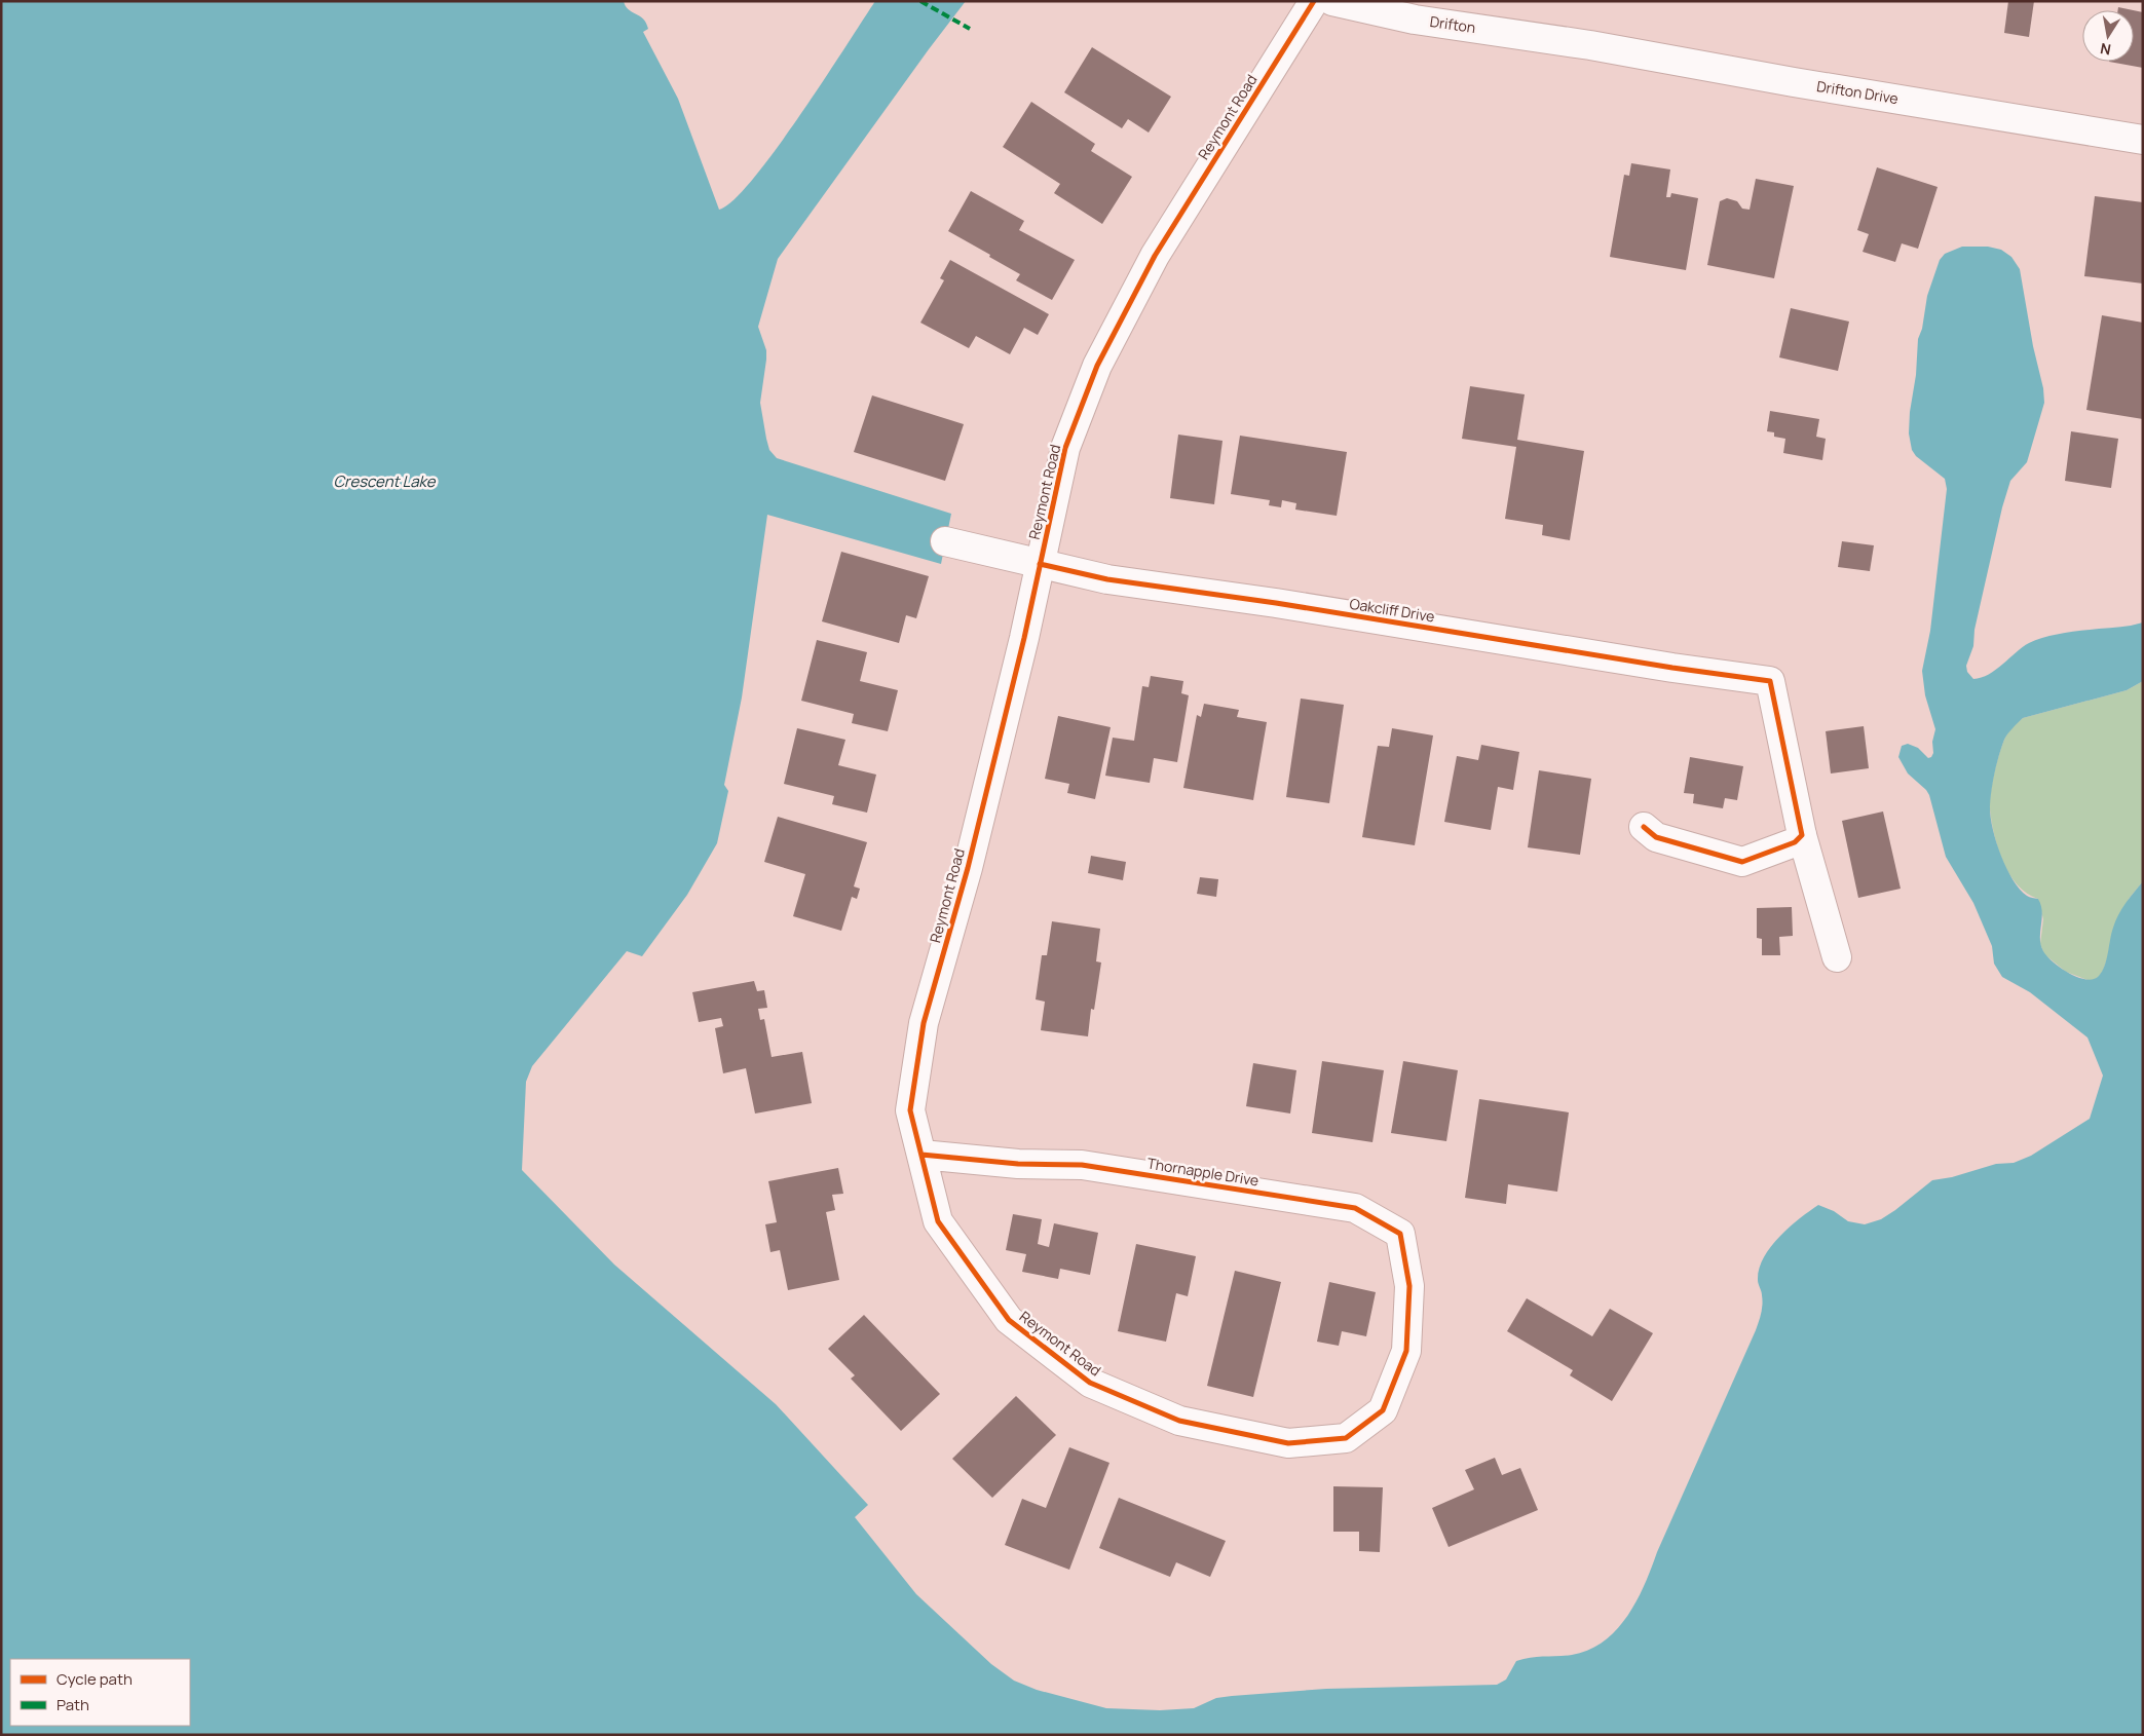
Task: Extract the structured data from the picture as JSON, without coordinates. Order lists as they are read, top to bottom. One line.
{"streets":{"street":["Drifton","Drifton Drive","Reymont Road","Oakcliff Drive","Thornapple Drive"]},"crossings":[["Drifton","Drifton Drive"],["Reymont Road","Oakcliff Drive"],["Reymont Road","Thornapple Drive"]],"water":["Crescent Lake"],"legend":["Cycle path","Path"],"north":"bottom"}
